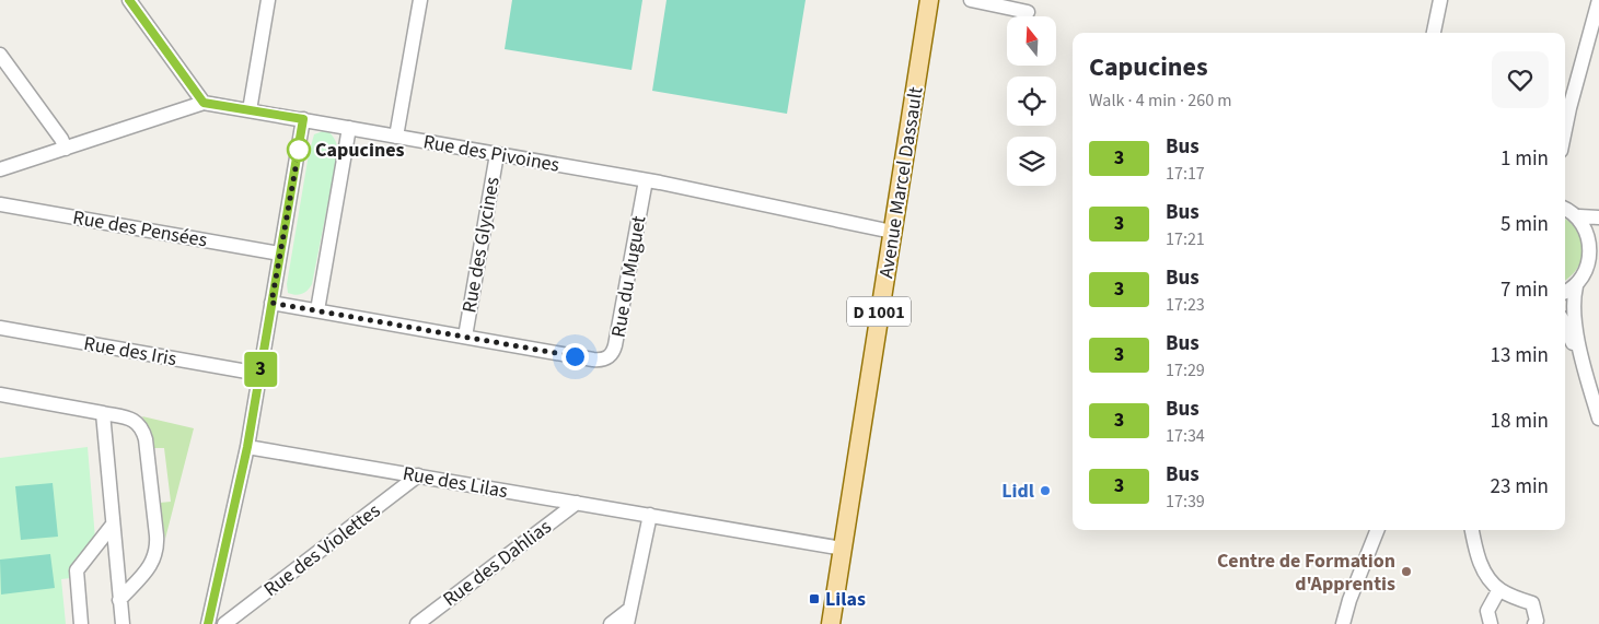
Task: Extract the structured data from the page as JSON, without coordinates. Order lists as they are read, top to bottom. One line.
{"streets":{"main road":["Avenue Marcel Dassault","D 1001"],"street":["Rue des Pivoines","Rue des Pensées","Rue des Glycines","Rue du Muguet","Rue des Iris","Rue des Lilas","Rue des Violettes","Rue des Dahlias"]},"crossings":[["Rue des Pivoines","Avenue Marcel Dassault"],["Rue des Pivoines","Rue des Glycines"],["Rue des Pivoines","Rue du Muguet"],["Avenue Marcel Dassault","Rue des Lilas"],["Rue des Glycines","Rue du Muguet"],["Rue des Lilas","Rue des Violettes"],["Rue des Lilas","Rue des Dahlias"]],"places":{"other":["Capucines","Lidl","Centre de Formation d'Apprentis"],"transit":["Lilas"]},"lines":["bus line 3"],"north":"top","page":{"on_map":"3","heading":["Capucines","Walk · 4 min · 260 m"],"list":[{"mark":"3","name":"Bus","note":"17:17","value":"1 min"},{"mark":"3","name":"Bus","note":"17:21","value":"5 min"},{"mark":"3","name":"Bus","note":"17:23","value":"7 min"},{"mark":"3","name":"Bus","note":"17:29","value":"13 min"},{"mark":"3","name":"Bus","note":"17:34","value":"18 min"},{"mark":"3","name":"Bus","note":"17:39","value":"23 min"}]}}
